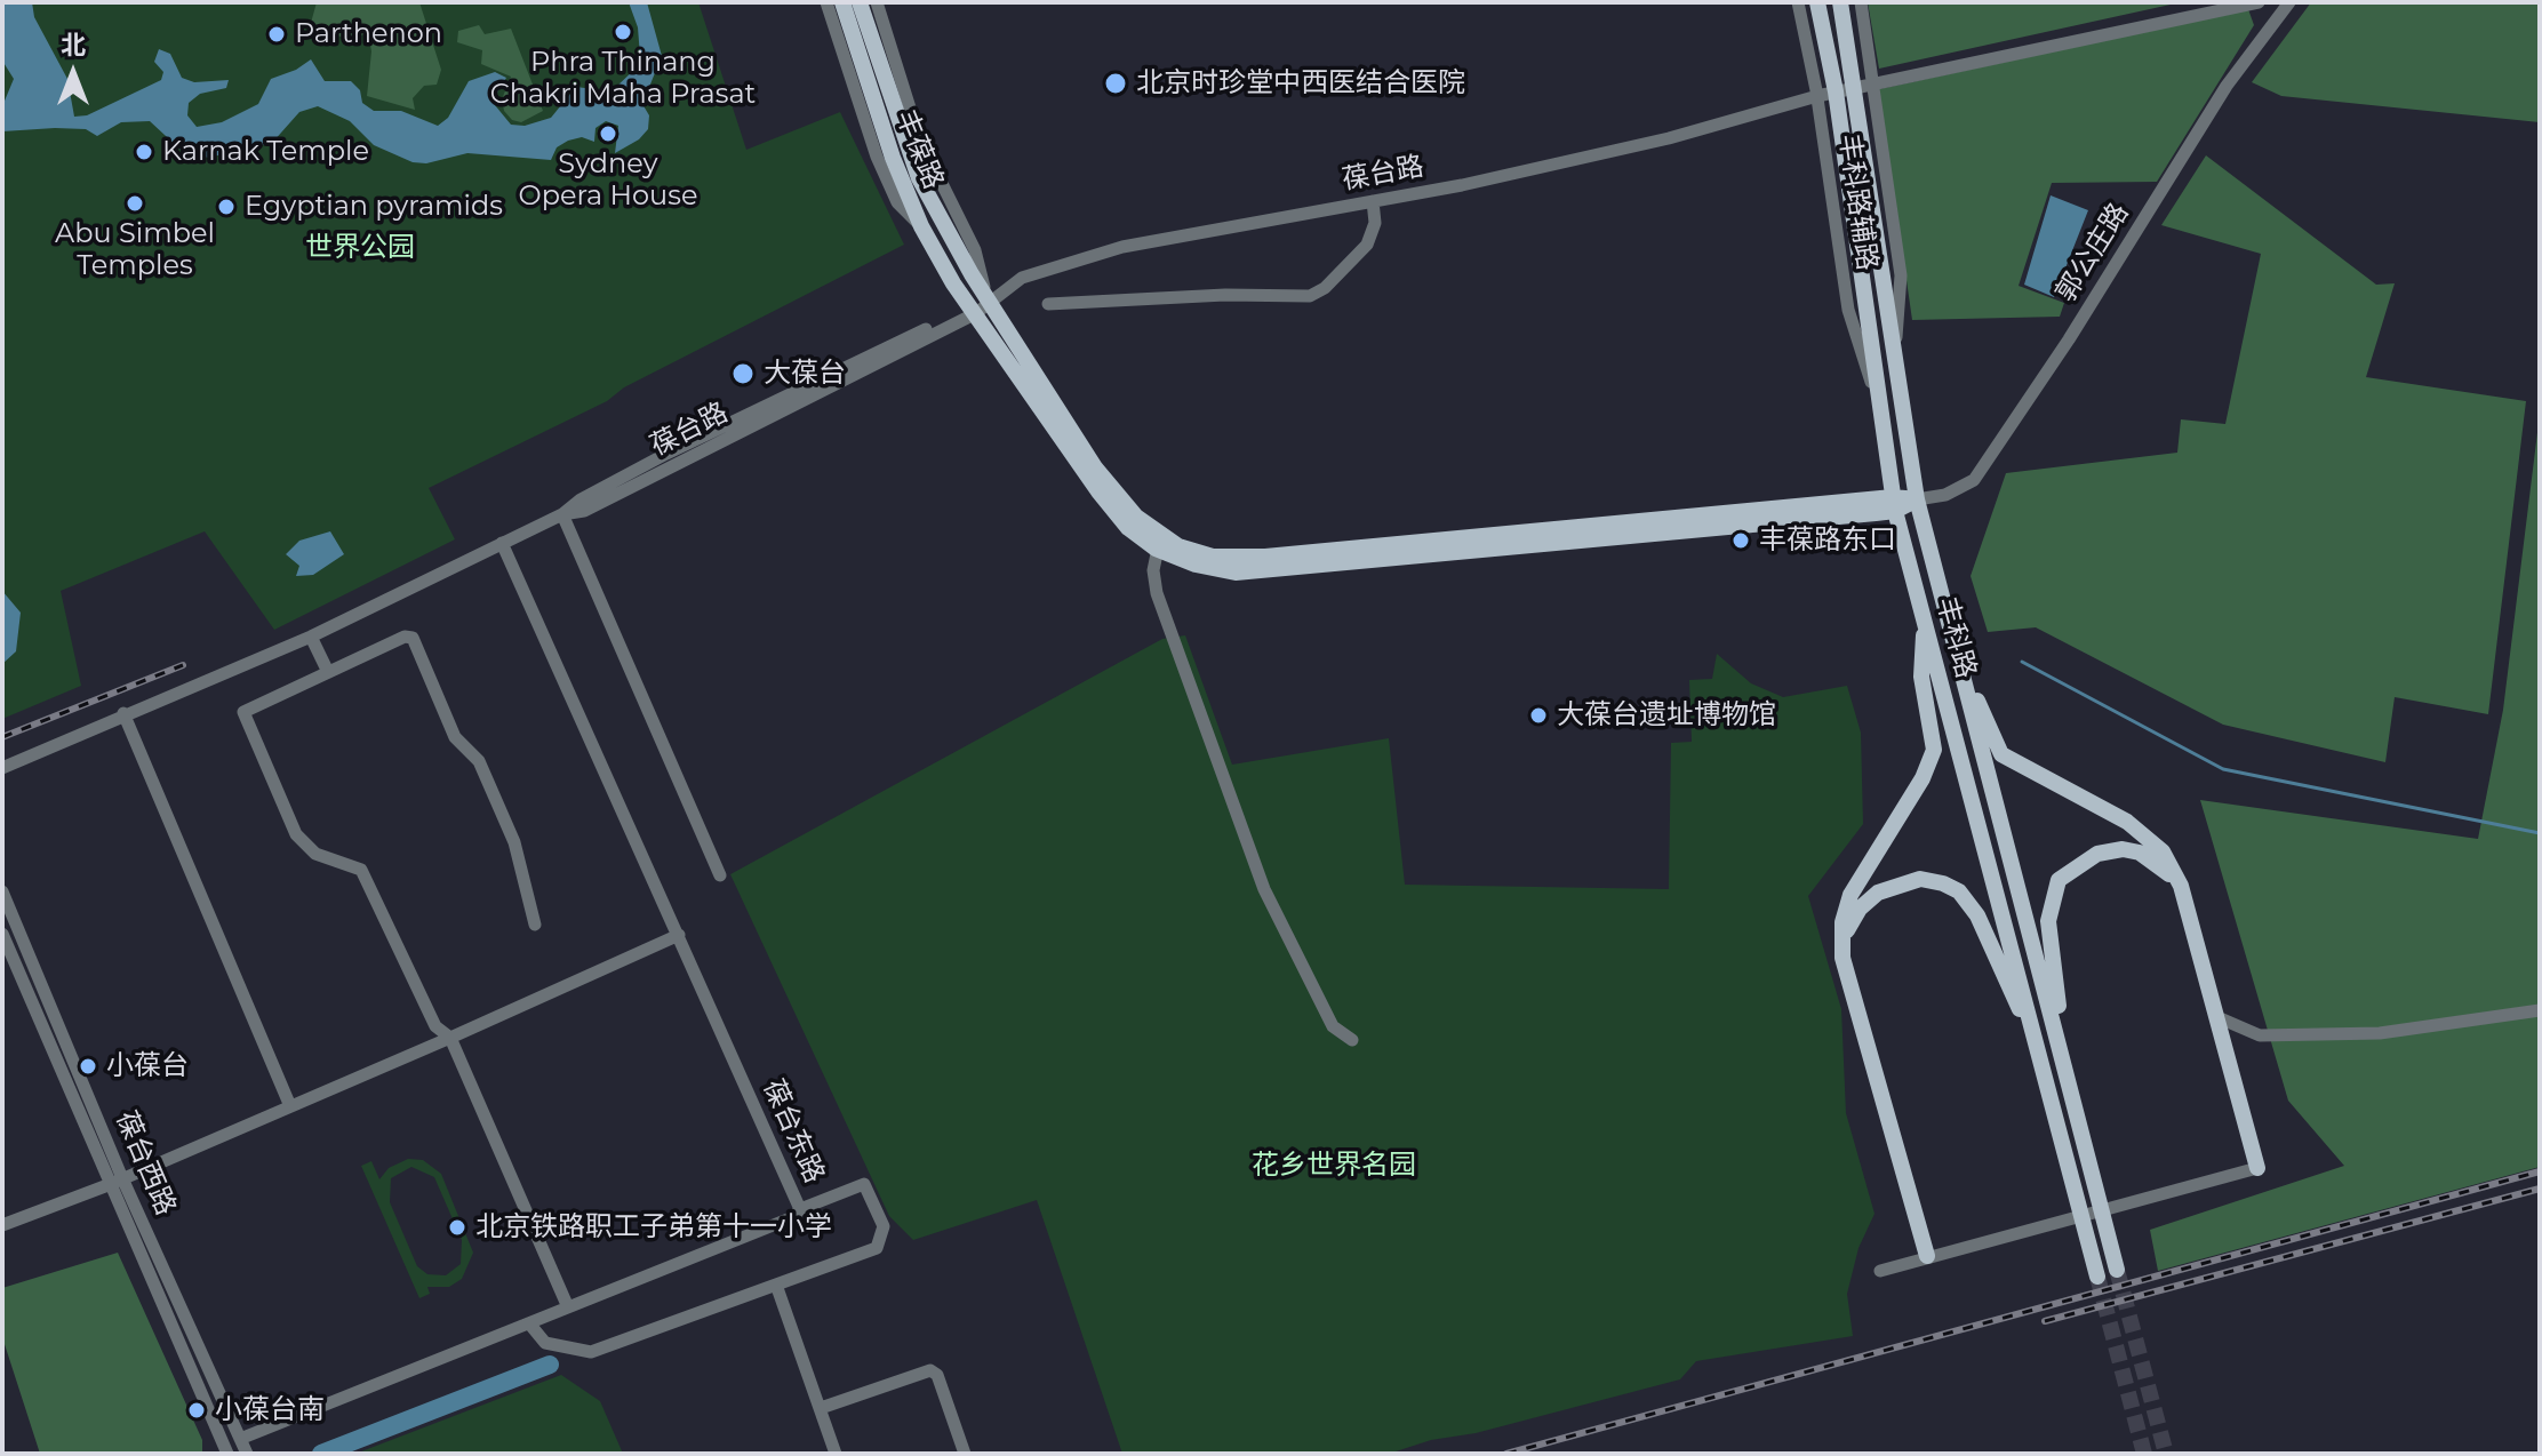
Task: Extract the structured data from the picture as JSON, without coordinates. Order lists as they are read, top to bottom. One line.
{"streets":{"main road":["丰葆路","丰科路"],"street":["葆台路","丰科路辅路","郭公庄路","葆台东路","葆台西路"]},"crossings":[["丰葆路","葆台路"],["葆台路","丰科路辅路"],["葆台路","丰科路"],["葆台路","葆台东路"],["丰科路辅路","丰科路"],["郭公庄路","丰科路"],["葆台东路","葆台西路"]],"parks":["世界公园","花乡世界名园"],"places":["Phra Thinang Chakri Maha Prasat","Parthenon","北京时珍堂中西医结合医院","Sydney Opera House","Karnak Temple","Abu Simbel Temples","Egyptian pyramids","大葆台","丰葆路东口","大葆台遗址博物馆","小葆台","北京铁路职工子弟第十一小学","小葆台南"],"north":"top"}
